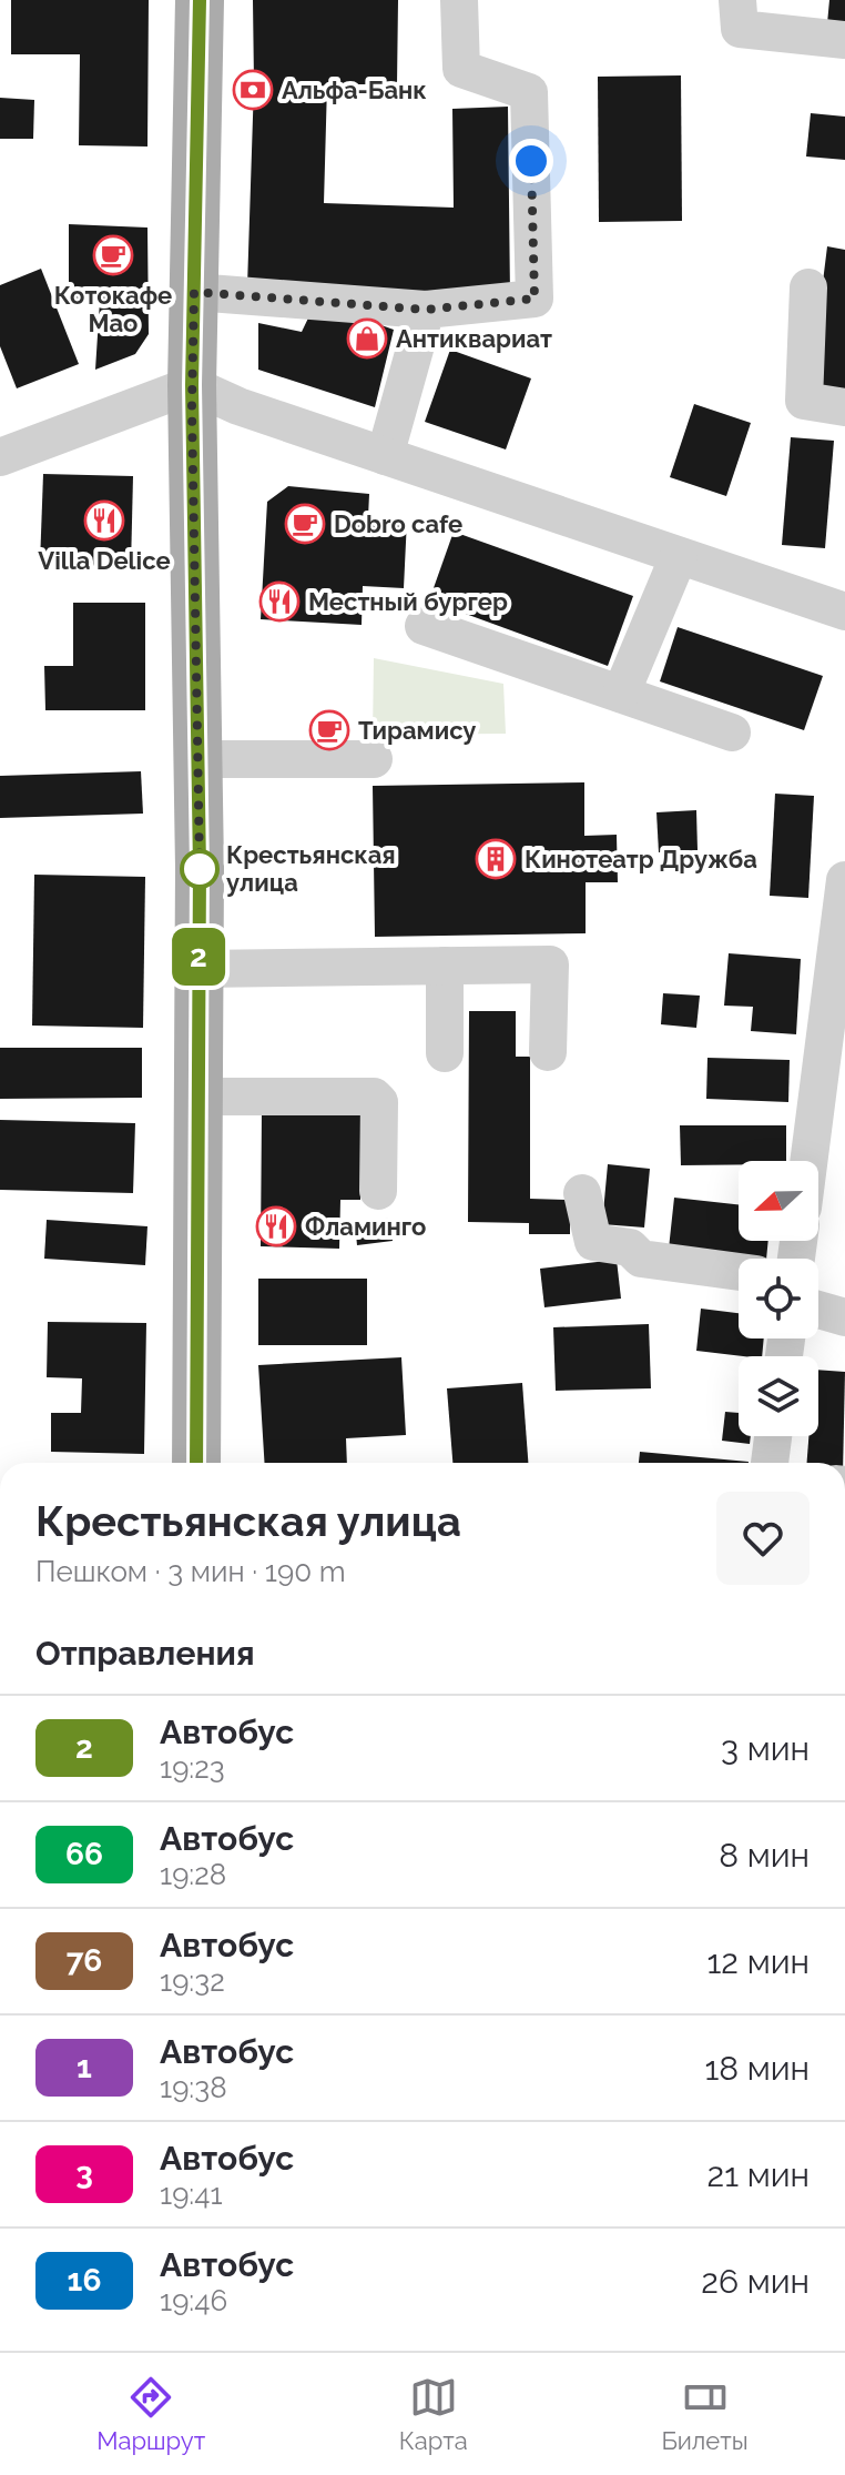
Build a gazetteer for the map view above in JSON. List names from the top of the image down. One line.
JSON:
{"places":{"bank":["Альфа-Банк"],"cafe":["Котокафе Мао","Dobro cafe","Тирамису"],"shop":["Антиквариат"],"restaurant":["Villa Delice","Местный бургер","Фламинго"],"building":["Кинотеатр Дружба"],"other":["Крестьянская улица"]},"lines":["bus line 2"],"north":"left","page":{"on_map":"2","heading":[["Крестьянская улица","Пешком · 3 мин · 190 m"],"Отправления"],"list":[{"mark":"2","name":"Автобус","note":"19:23","value":"3 мин"},{"mark":"66","name":"Автобус","note":"19:28","value":"8 мин"},{"mark":"76","name":"Автобус","note":"19:32","value":"12 мин"},{"mark":"1","name":"Автобус","note":"19:38","value":"18 мин"},{"mark":"3","name":"Автобус","note":"19:41","value":"21 мин"},{"mark":"16","name":"Автобус","note":"19:46","value":"26 мин"}],"tabs":["Маршрут","Карта","Билеты"]}}
